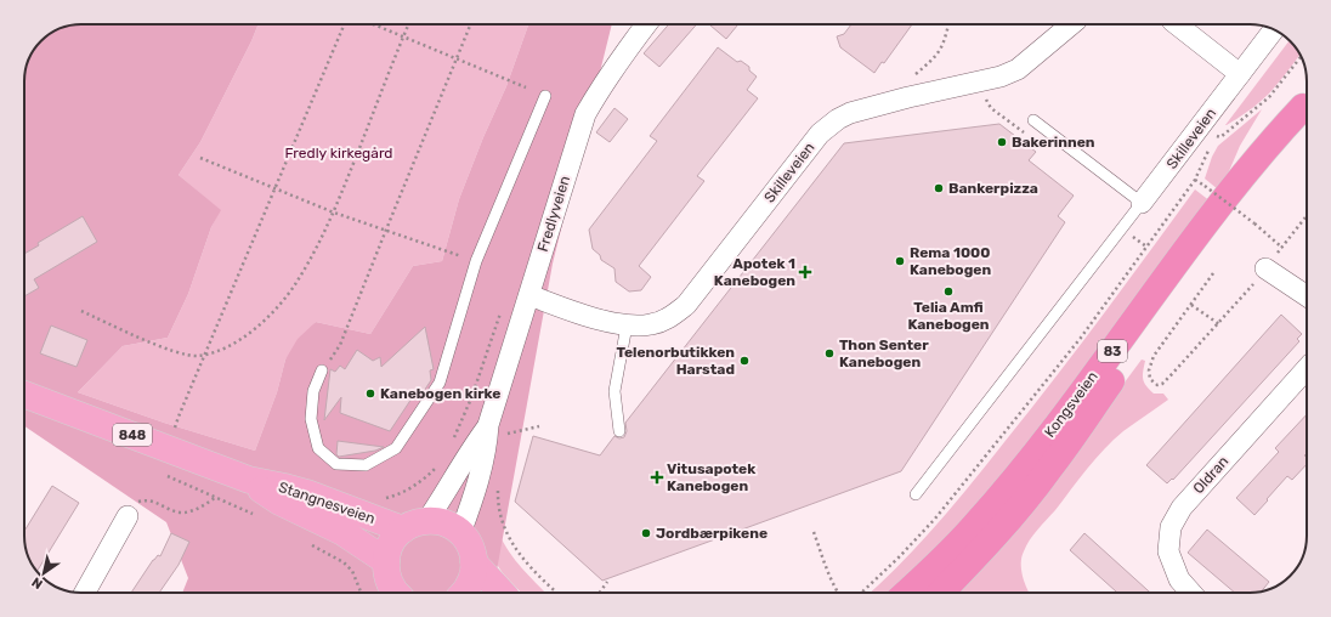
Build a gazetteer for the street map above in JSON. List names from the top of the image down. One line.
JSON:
{"streets":{"highway":["83","Kongsveien"],"main road":["848","Stangnesveien"],"street":["Skilleveien","Fredlyveien","Oldran"]},"crossings":[["Skilleveien","Fredlyveien"]],"parks":["Fredly kirkegård"],"places":{"other":["Bakerinnen","Bankerpizza","Rema 1000 Kanebogen","Telia Amfi Kanebogen","Thon Senter Kanebogen","Telenorbutikken Harstad","Kanebogen kirke","Jordbærpikene"],"health":["Apotek 1 Kanebogen","Vitusapotek Kanebogen"]},"north":"bottom left"}
